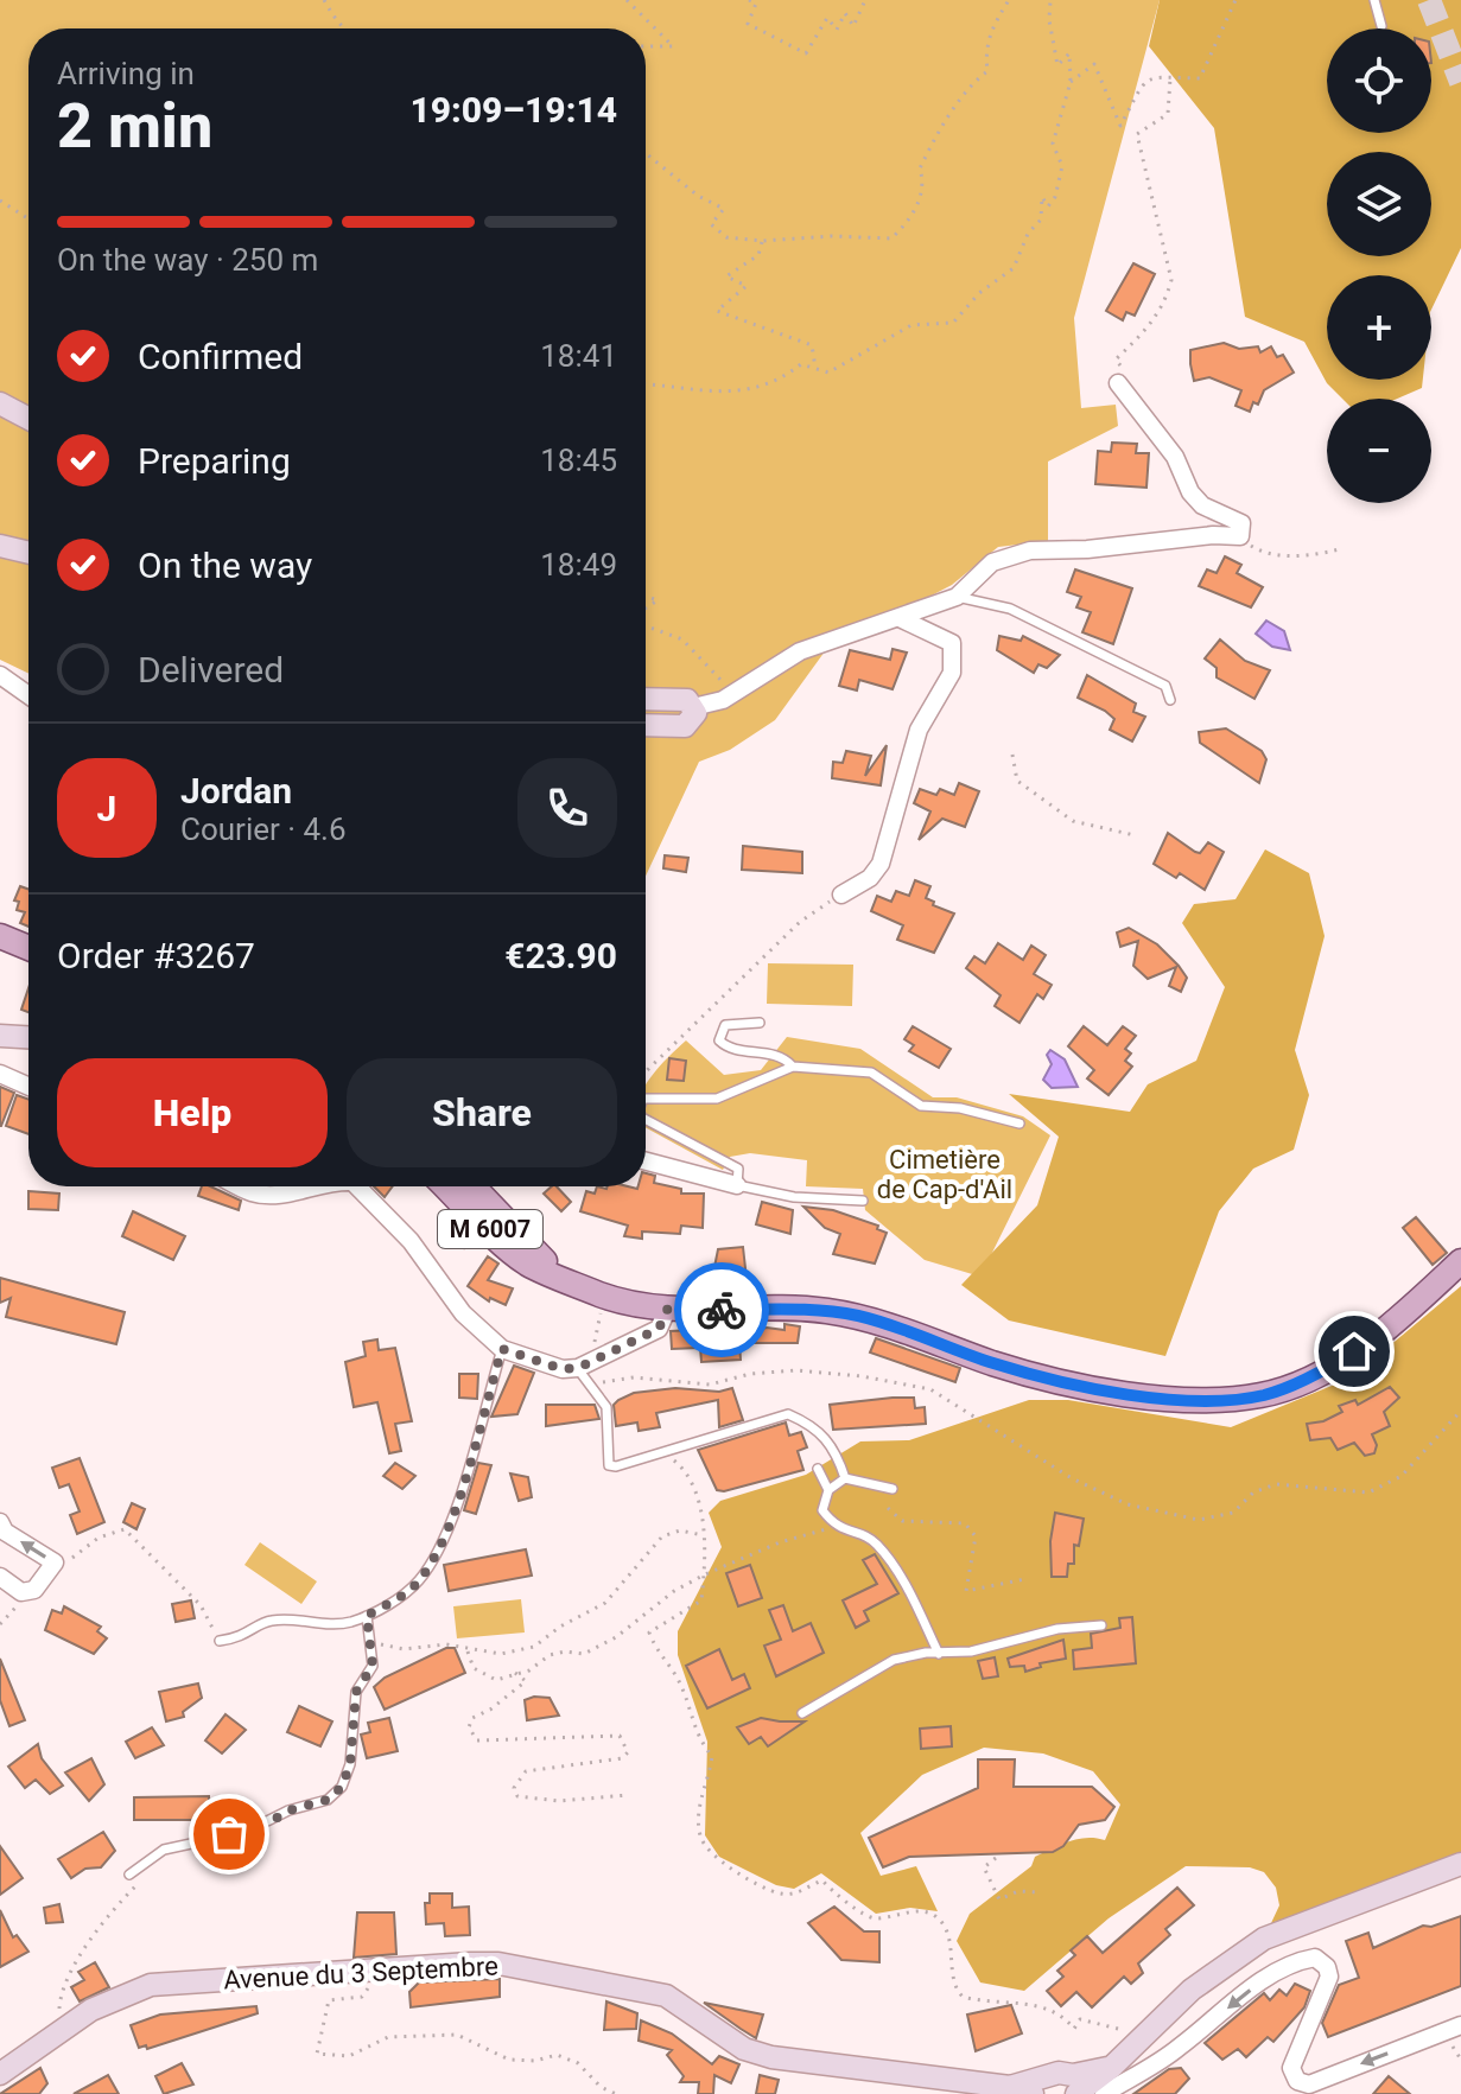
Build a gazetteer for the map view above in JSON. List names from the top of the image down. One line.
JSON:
{"streets":{"main road":["M 6007","Avenue du 3 Septembre"]},"parks":["Cimetière de Cap-d'Ail"],"page":{"map_buttons":["+","−"],"heading":["2 min","Arriving in","19:09–19:14"],"panel":["Jordan","Courier · 4.6","Order #3267","€23.90"],"bar":"On the way · 250 m","list":[["Confirmed","18:41"],["Preparing","18:45"],["On the way","18:49"],"Delivered"],"round":"J","buttons":["Help","Share"]}}
